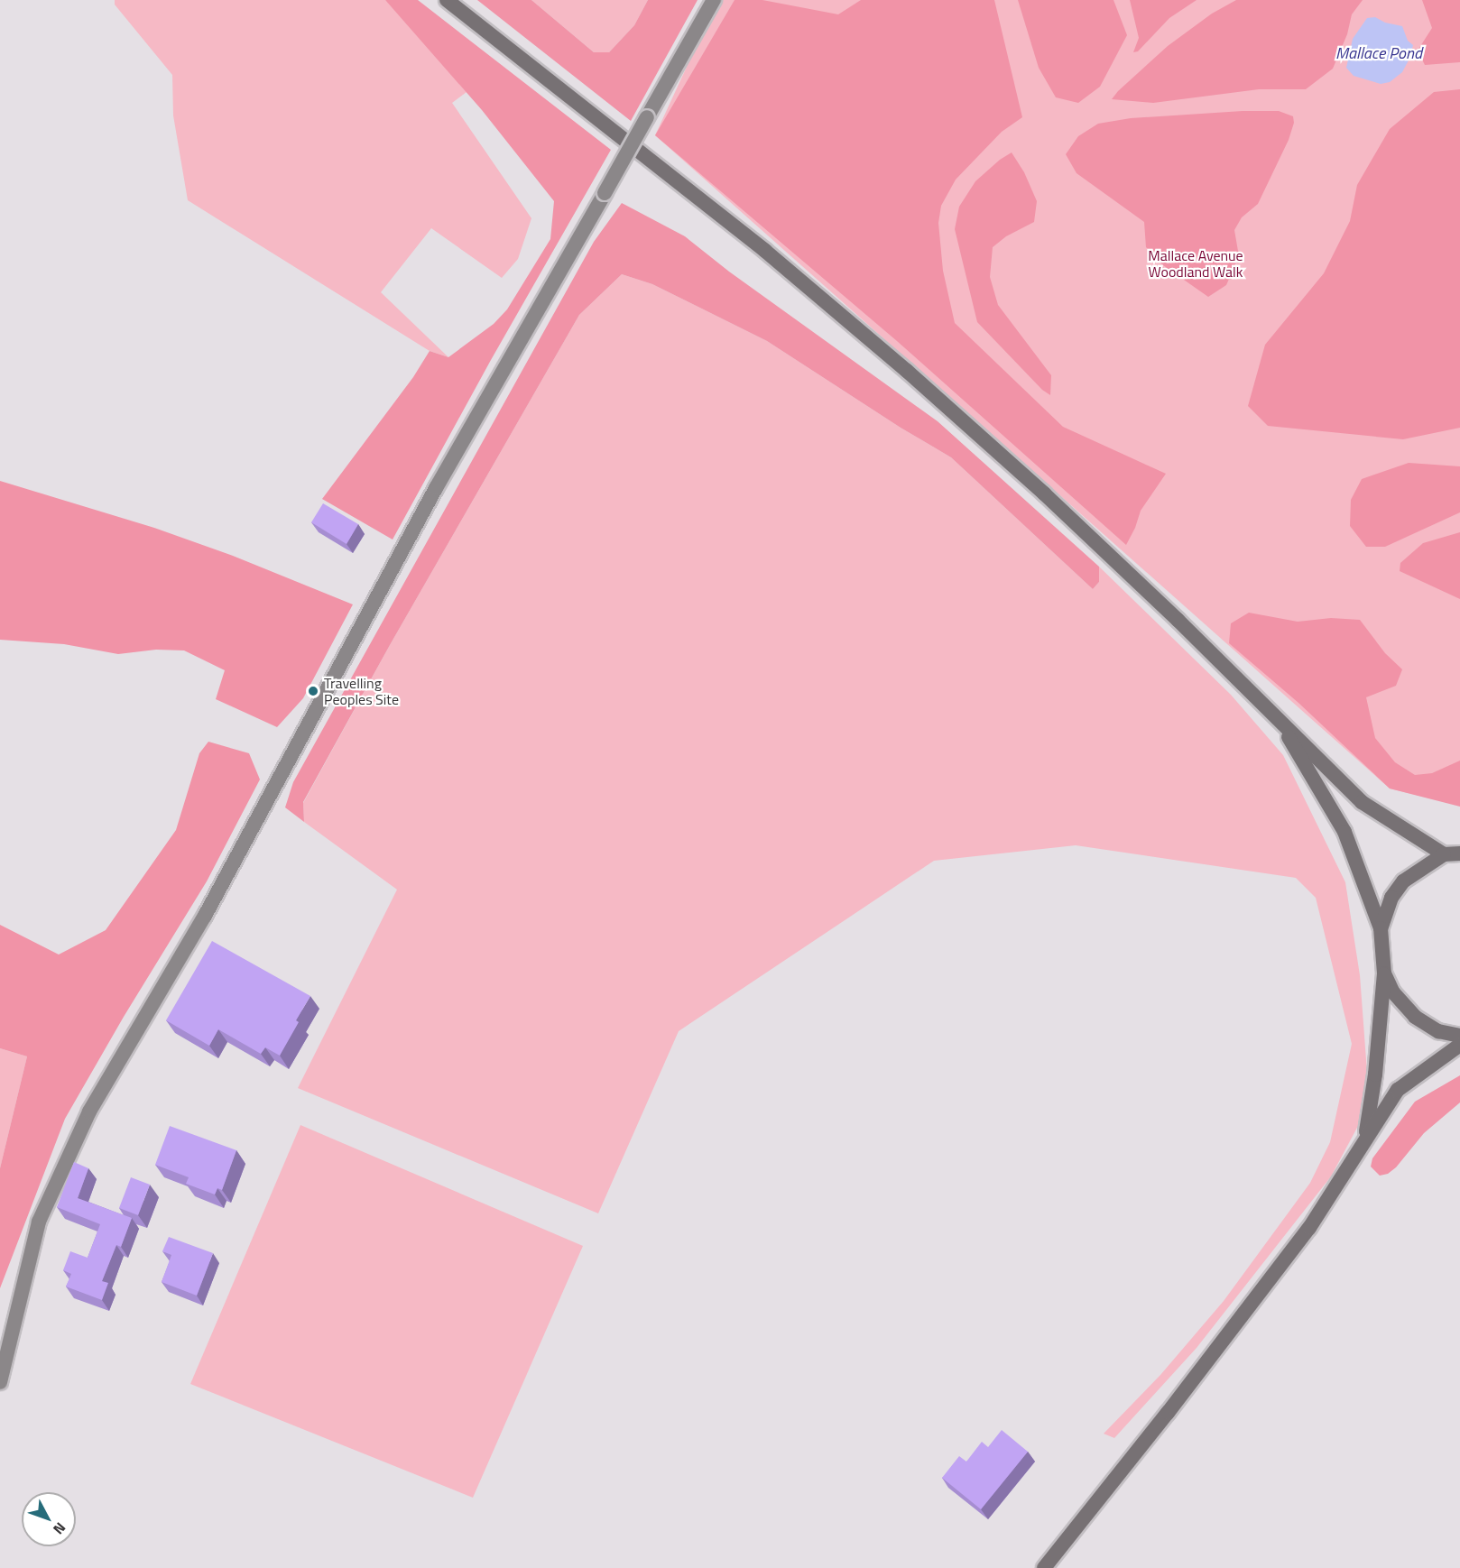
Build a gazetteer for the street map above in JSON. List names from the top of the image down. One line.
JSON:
{"water":["Mallace Pond"],"parks":["Mallace Avenue Woodland Walk"],"places":["Travelling Peoples Site"],"north":"bottom right"}
